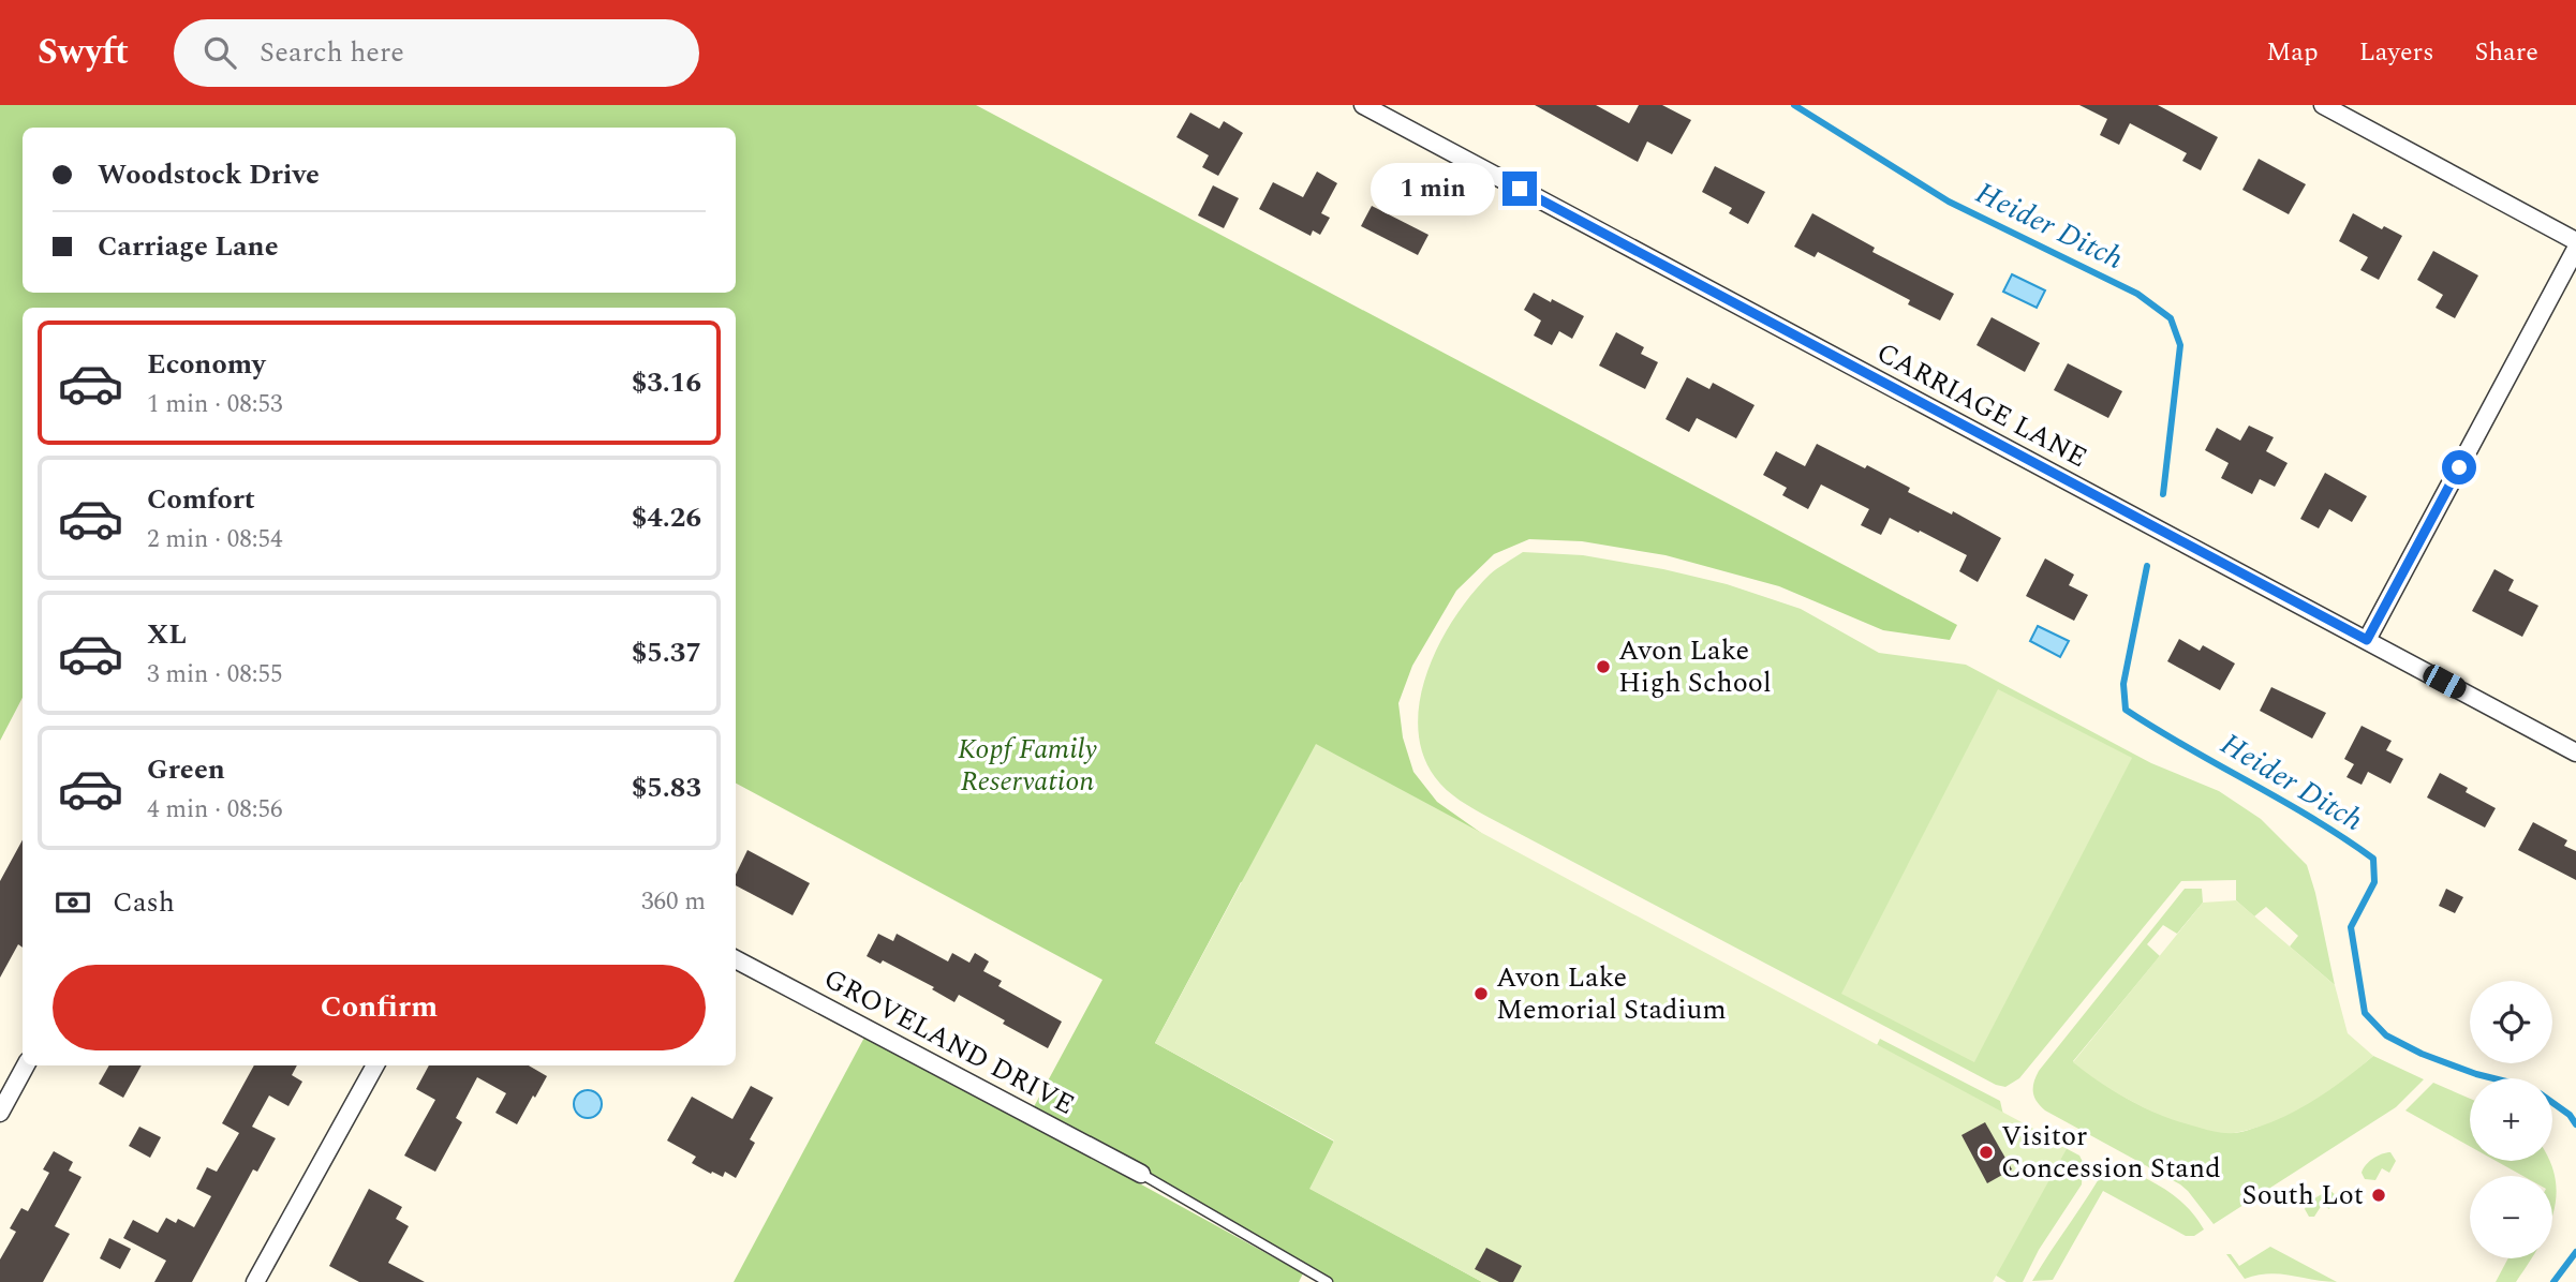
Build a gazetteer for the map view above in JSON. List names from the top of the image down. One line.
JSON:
{"streets":{"street":["CARRIAGE LANE","GROVELAND DRIVE"]},"water":["Heider Ditch"],"parks":["Kopf Family Reservation"],"places":["Avon Lake High School","Avon Lake Memorial Stadium","Visitor Concession Stand","South Lot"],"page":{"header":"Swyft","search":"Search here","nav":["Map","Layers","Share"],"banner":["Woodstock Drive","Carriage Lane"],"bubble":"1 min","list":[{"name":"Economy","note":"1 min · 08:53","value":"$3.16"},{"name":"Comfort","note":"2 min · 08:54","value":"$4.26"},{"name":"XL","note":"3 min · 08:55","value":"$5.37"},{"name":"Green","note":"4 min · 08:56","value":"$5.83"}],"pay":["Cash","360 m"],"buttons":"Confirm","map_buttons":["+","−"]}}
